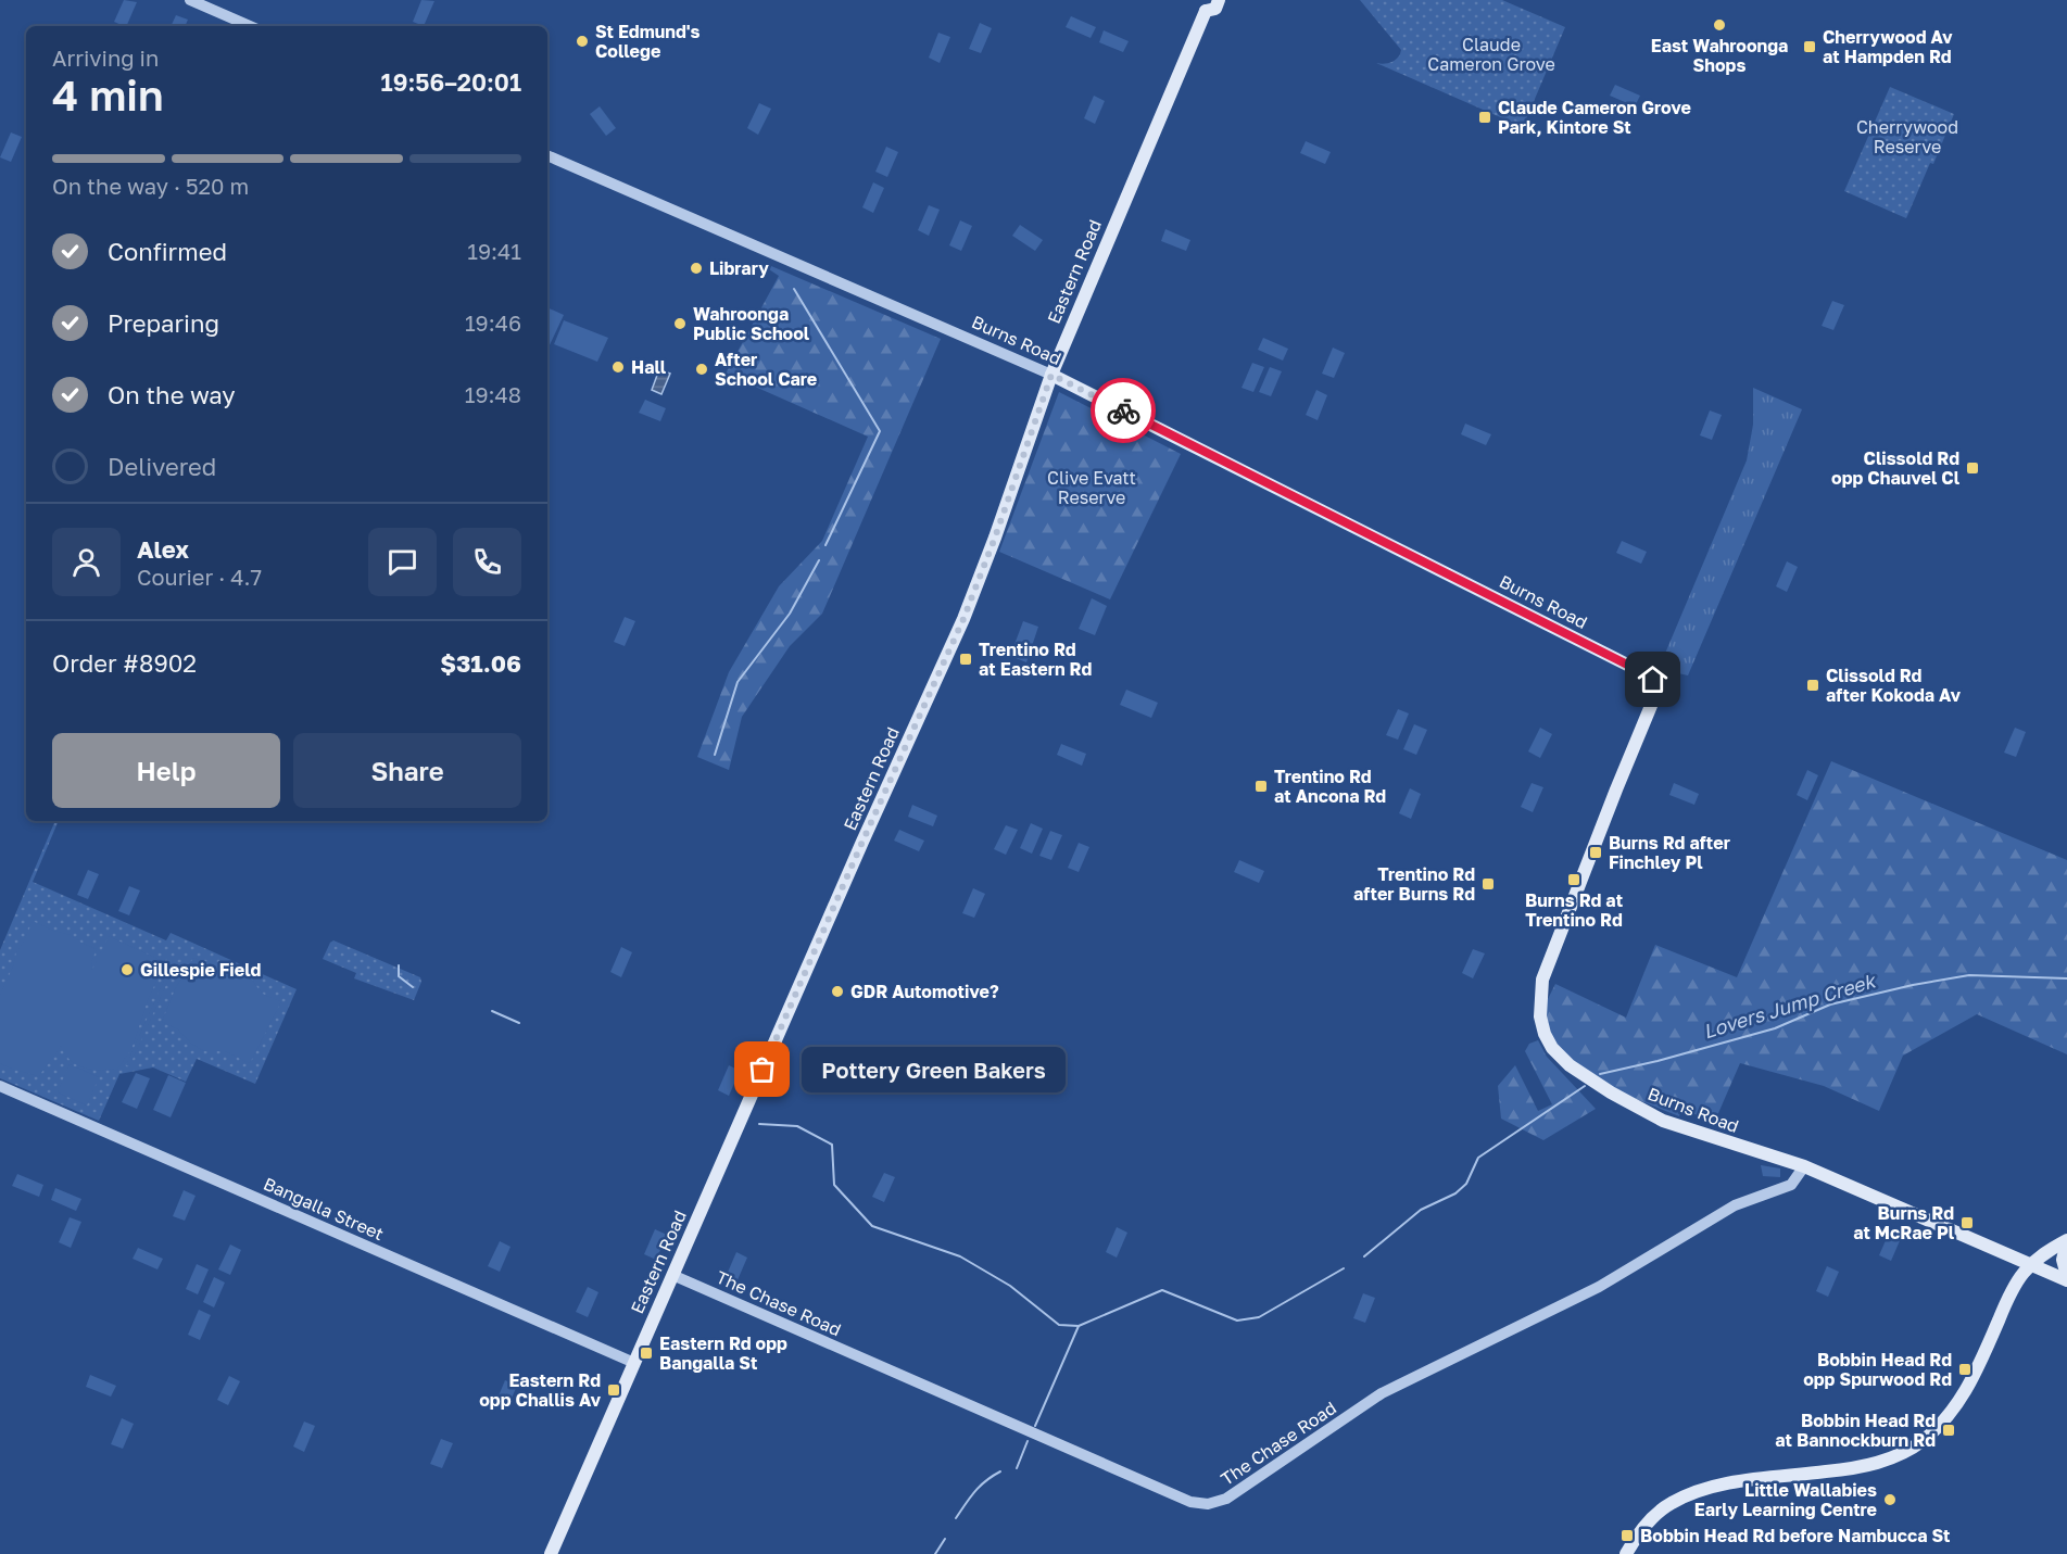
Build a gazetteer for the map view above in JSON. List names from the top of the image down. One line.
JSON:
{"streets":{"main road":["Eastern Road","Burns Road"],"street":["Bangalla Street","The Chase Road"]},"crossings":[["Eastern Road","Burns Road"],["Eastern Road","Bangalla Street"],["Eastern Road","The Chase Road"],["Burns Road","The Chase Road"]],"water":["Lovers Jump Creek"],"parks":["Claude Cameron Grove","Cherrywood Reserve","Clive Evatt Reserve"],"places":{"other":["East Wahroonga Shops","St Edmund's College","Library","Wahroonga Public School","Hall","After School Care","Gillespie Field","GDR Automotive?","Pottery Green Bakers","Little Wallabies Early Learning Centre"],"transit":["Cherrywood Av at Hampden Rd","Claude Cameron Grove Park, Kintore St","Clissold Rd opp Chauvel Cl","Trentino Rd at Eastern Rd","Clissold Rd after Kokoda Av","Trentino Rd at Ancona Rd","Burns Rd after Finchley Pl","Burns Rd at Trentino Rd","Trentino Rd after Burns Rd","Burns Rd at McRae Pl","Eastern Rd opp Bangalla St","Bobbin Head Rd opp Spurwood Rd","Eastern Rd opp Challis Av","Bobbin Head Rd at Bannockburn Rd","Bobbin Head Rd before Nambucca St"]},"page":{"heading":["4 min","Arriving in","19:56–20:01"],"panel":["Alex","Courier · 4.7","Order #8902","$31.06"],"bar":"On the way · 520 m","list":[["Confirmed","19:41"],["Preparing","19:46"],["On the way","19:48"],"Delivered"],"buttons":["Help","Share"],"bubble":"Pottery Green Bakers"}}
